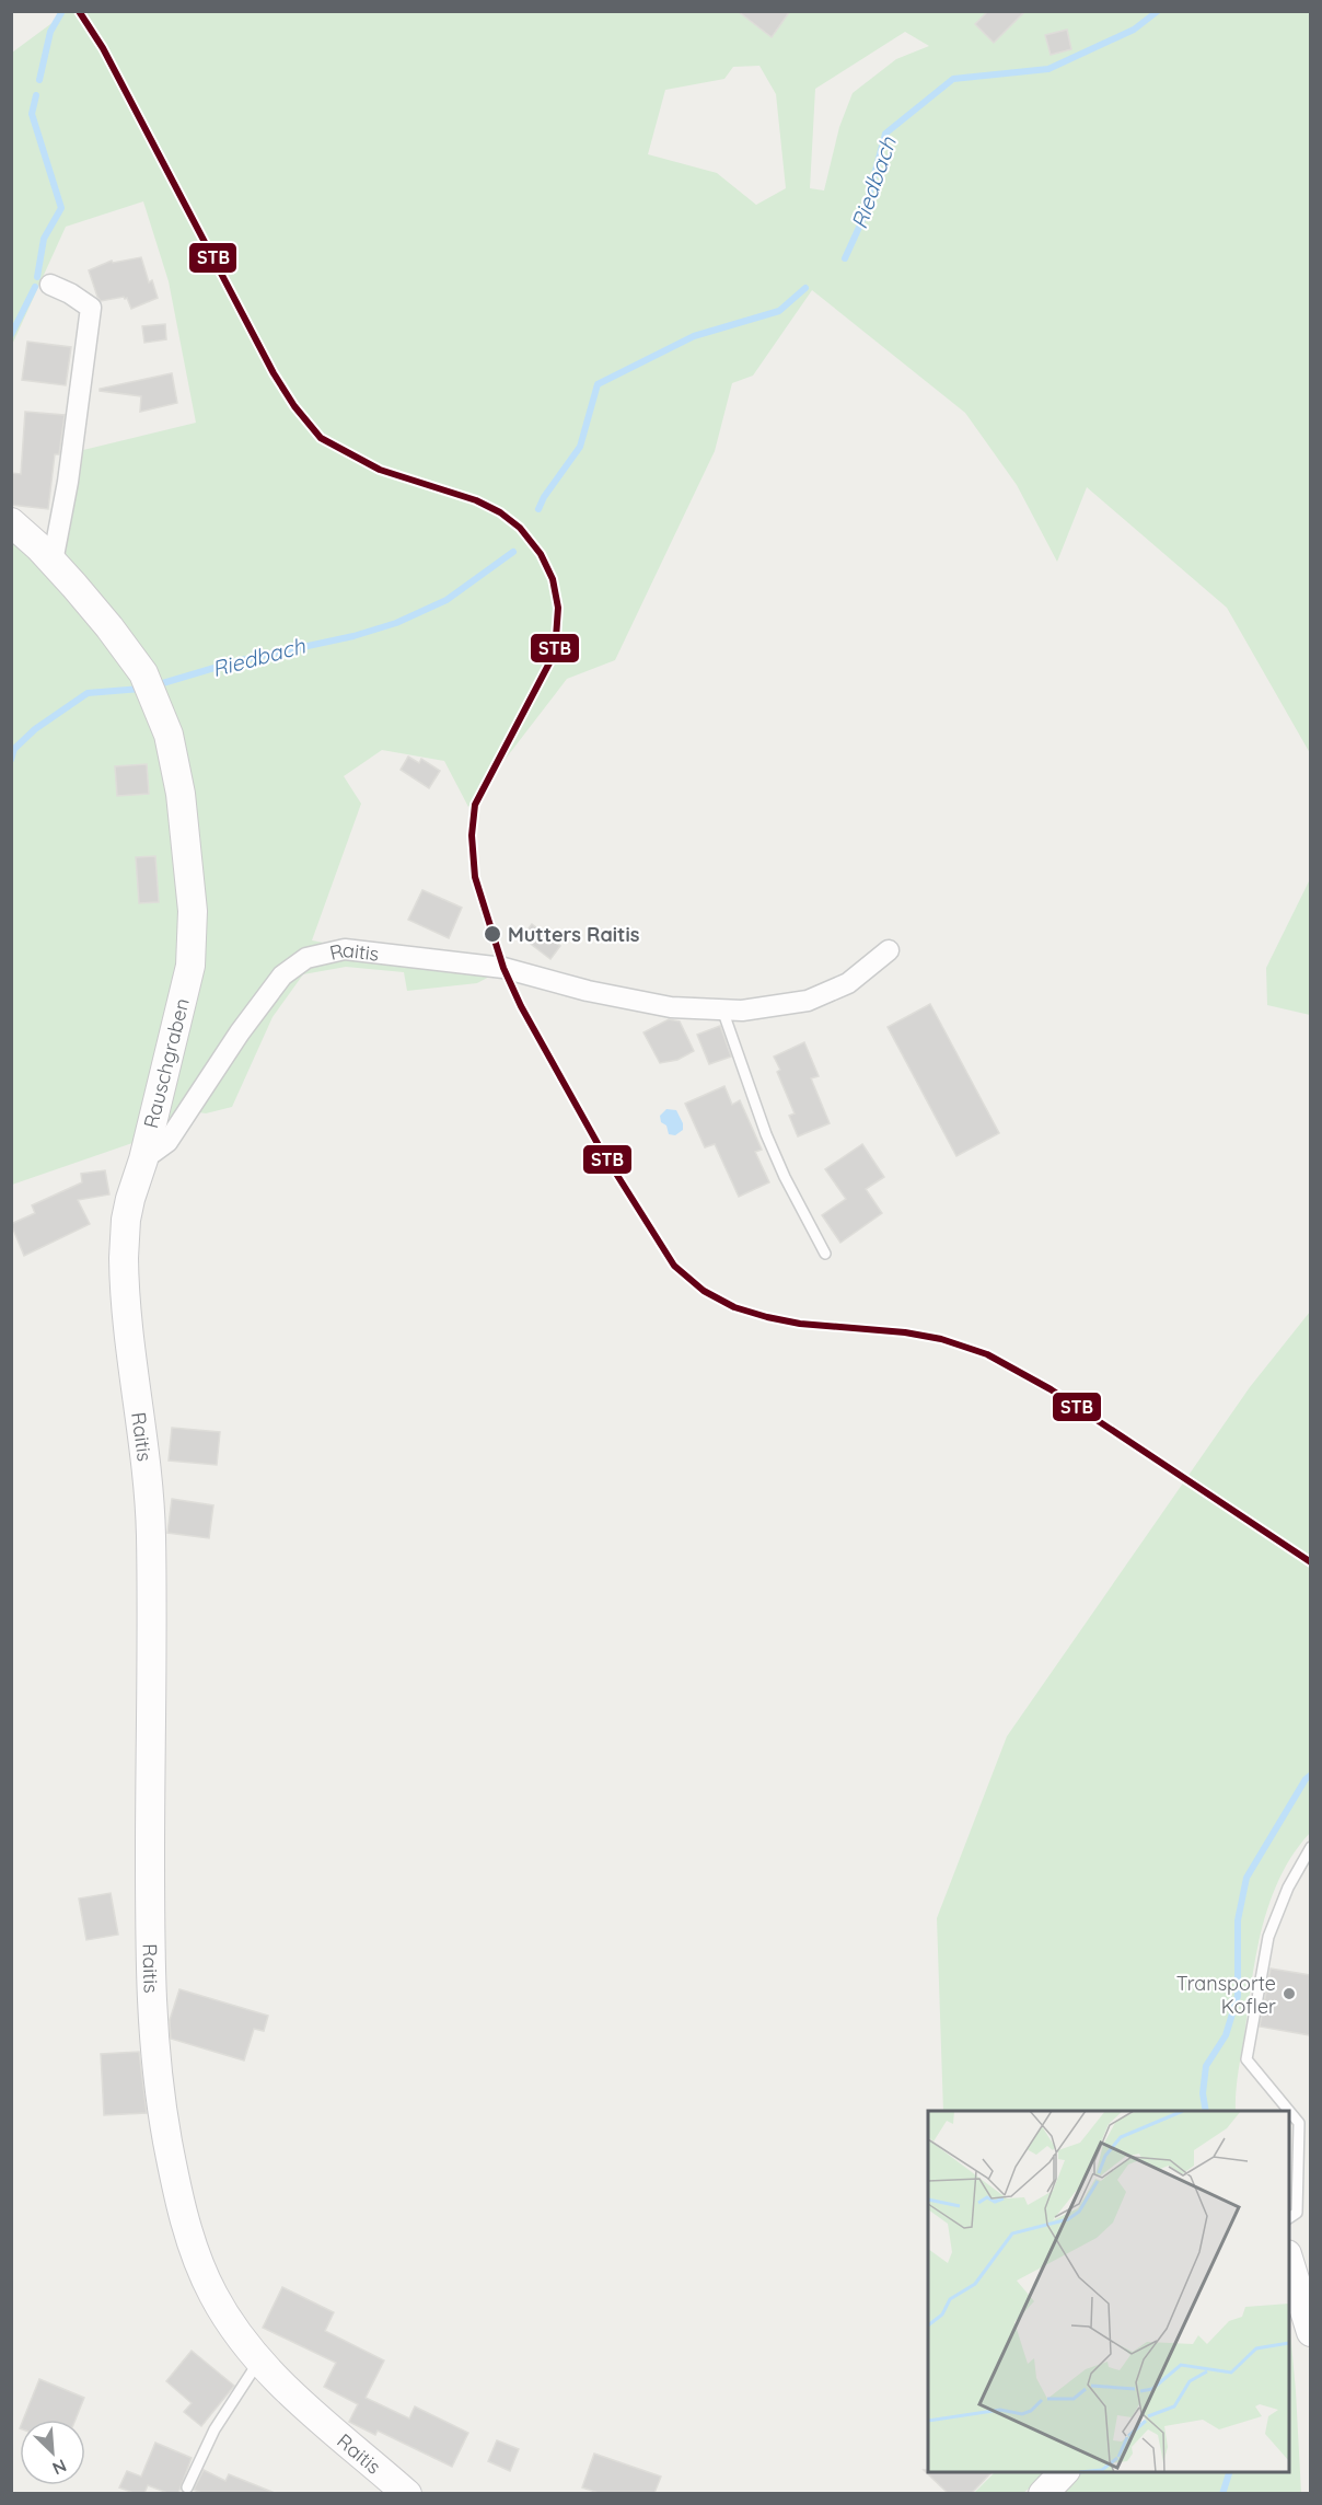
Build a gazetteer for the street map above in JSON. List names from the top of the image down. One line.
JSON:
{"streets":{"street":["Raitis","Rauschgraben"]},"crossings":[["Raitis","Rauschgraben"]],"water":["Riedbach"],"places":["Mutters Raitis","Transporte Kofler"],"lines":["transit line STB"],"north":"bottom right"}
